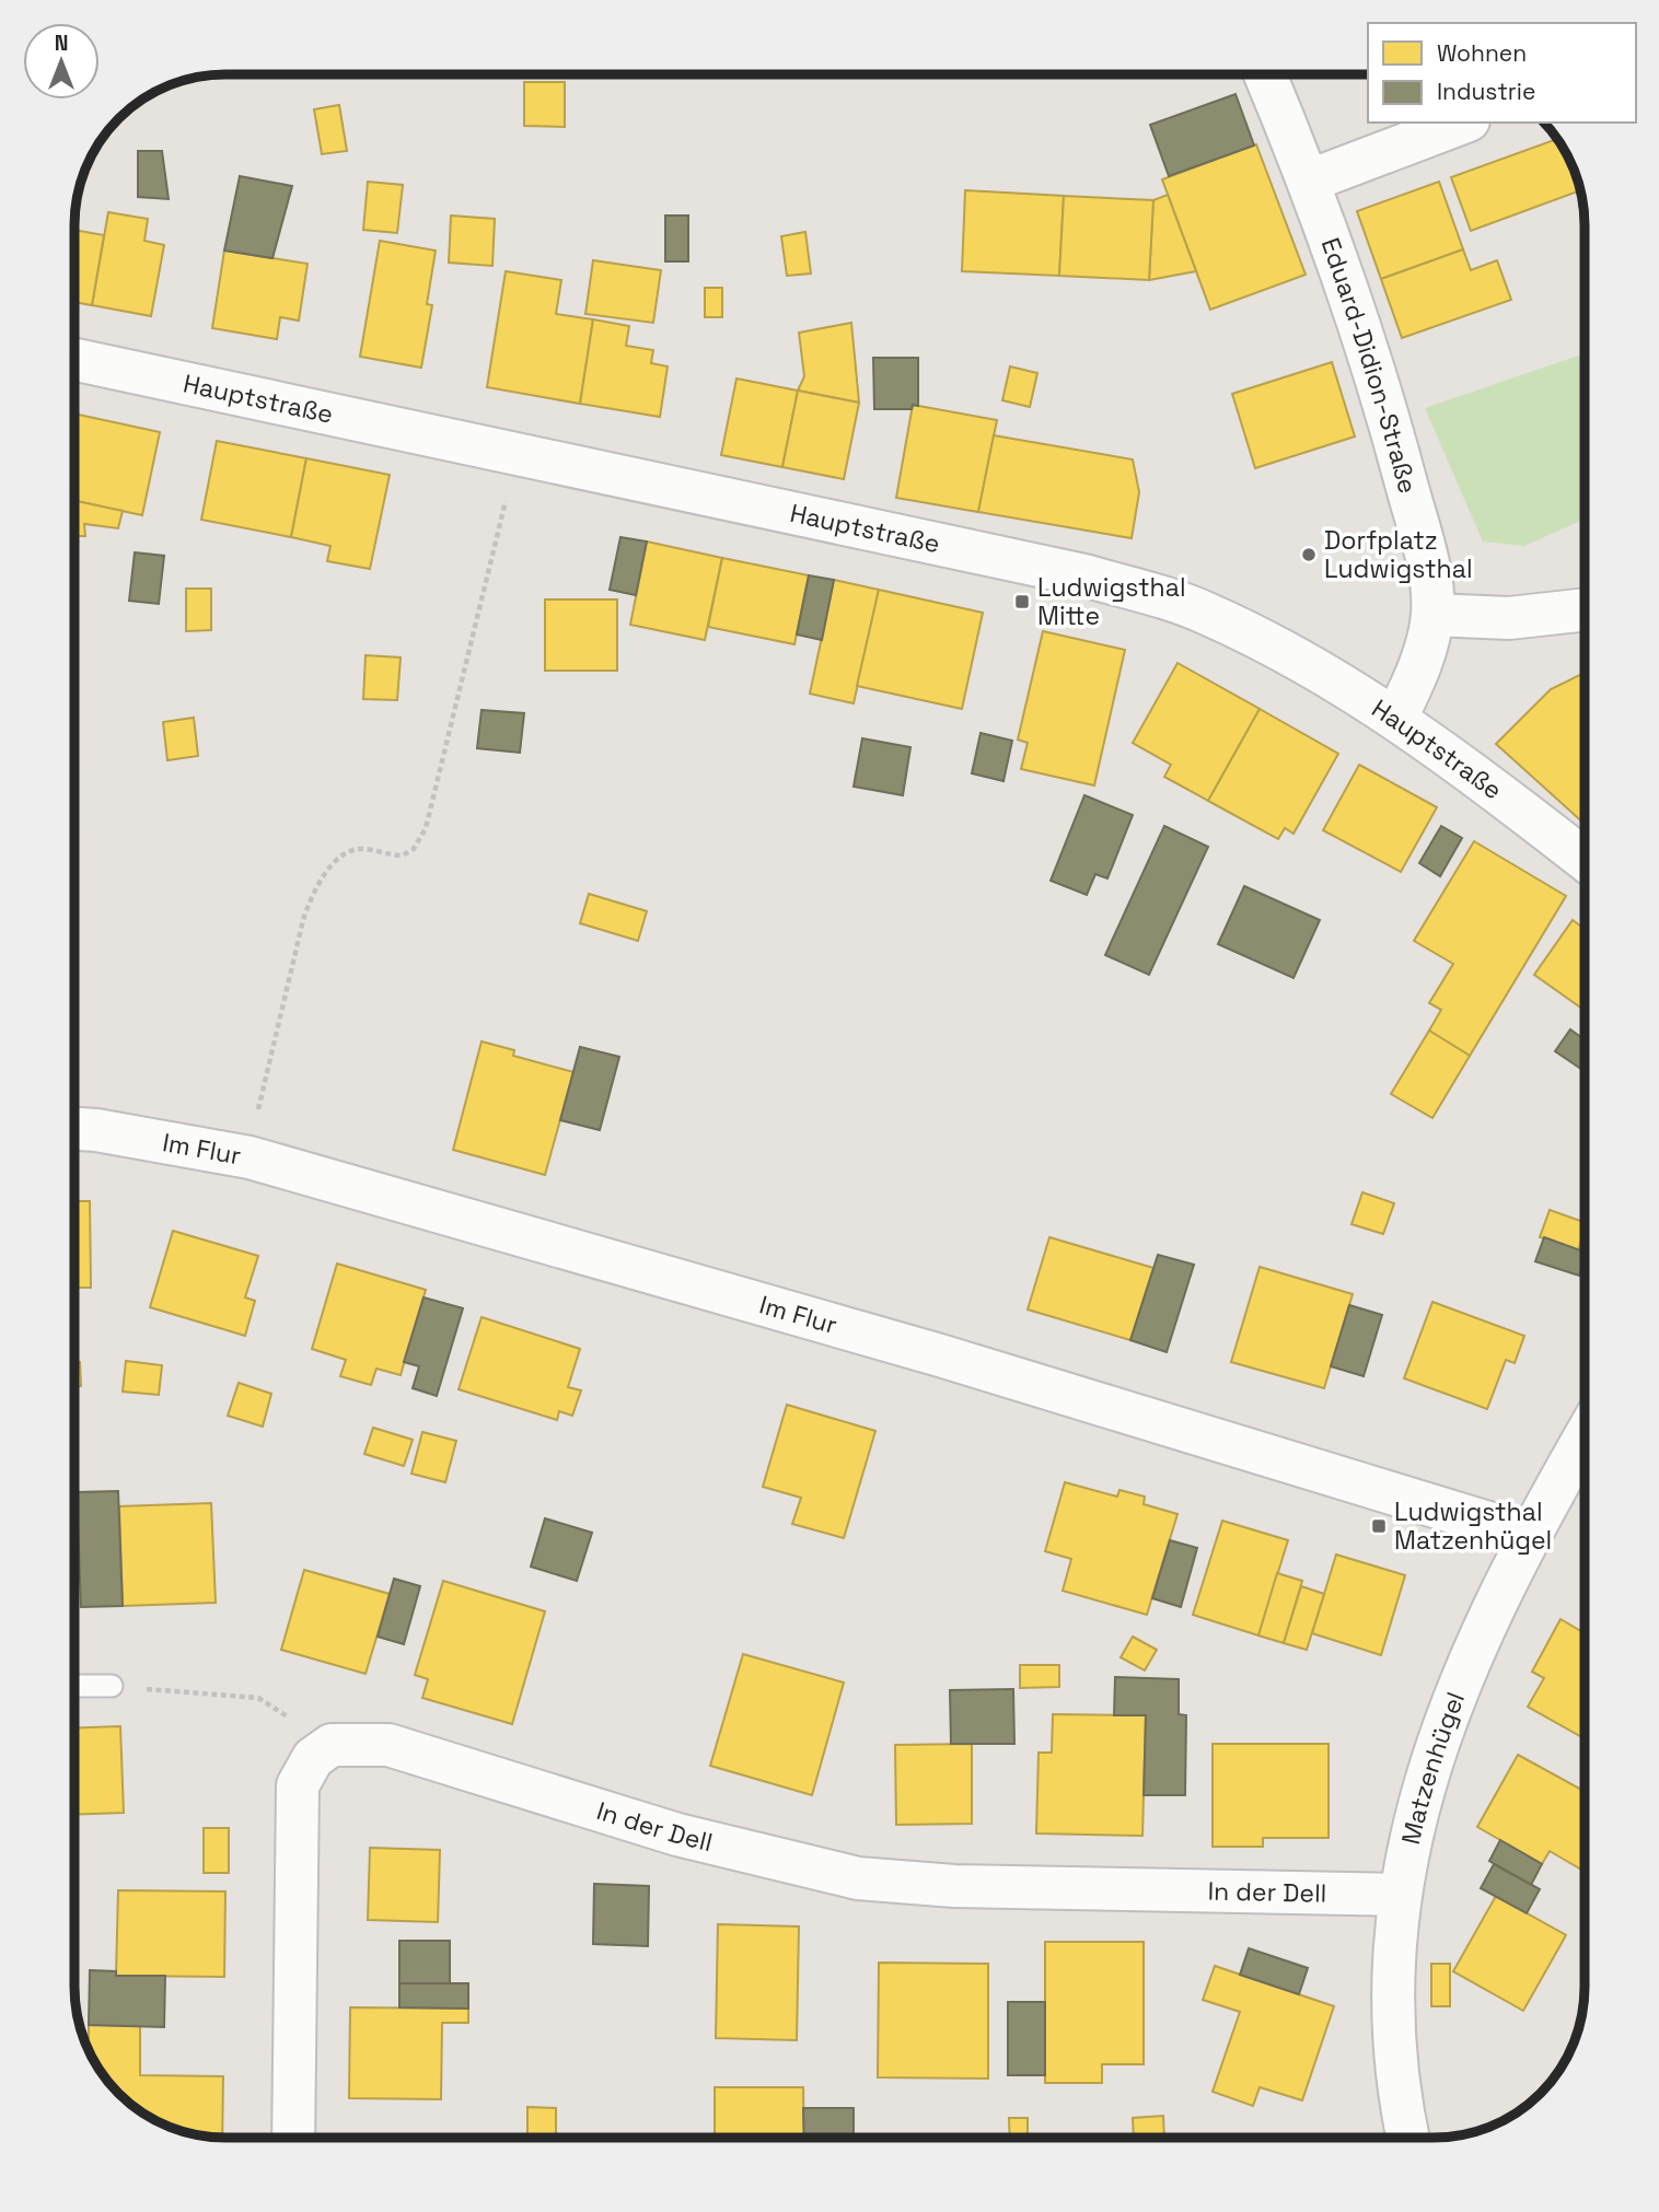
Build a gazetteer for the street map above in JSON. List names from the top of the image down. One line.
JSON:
{"streets":{"street":["Eduard-Didion-Straße","Hauptstraße","Im Flur","Matzenhügel","In der Dell"]},"crossings":[["Eduard-Didion-Straße","Hauptstraße"],["Im Flur","Matzenhügel"],["Matzenhügel","In der Dell"]],"places":{"other":["Dorfplatz Ludwigsthal"],"transit":["Ludwigsthal Mitte","Ludwigsthal Matzenhügel"]},"legend":["Wohnen","Industrie"],"north":"top"}
